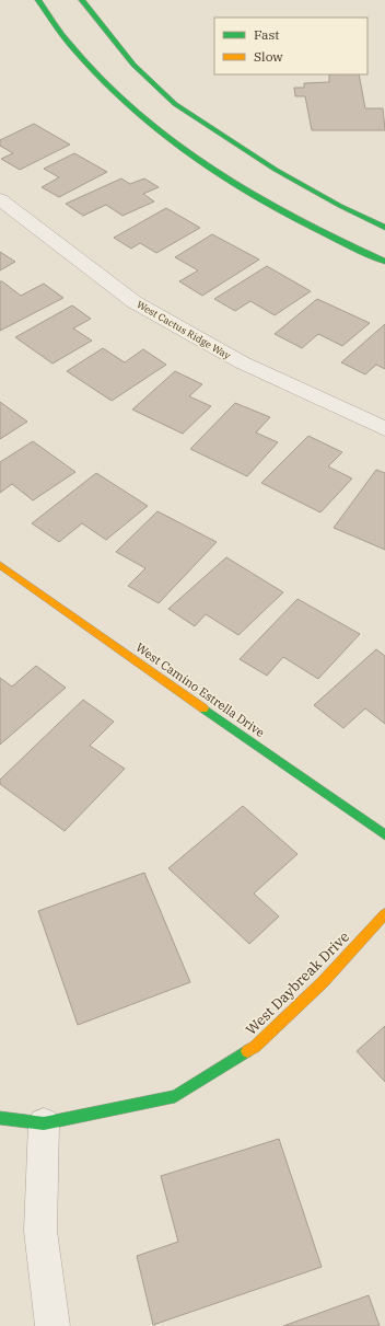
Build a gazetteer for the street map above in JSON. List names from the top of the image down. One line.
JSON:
{"streets":{"street":["West Cactus Ridge Way","West Camino Estrella Drive","West Daybreak Drive"]},"legend":["Fast","Slow"]}
